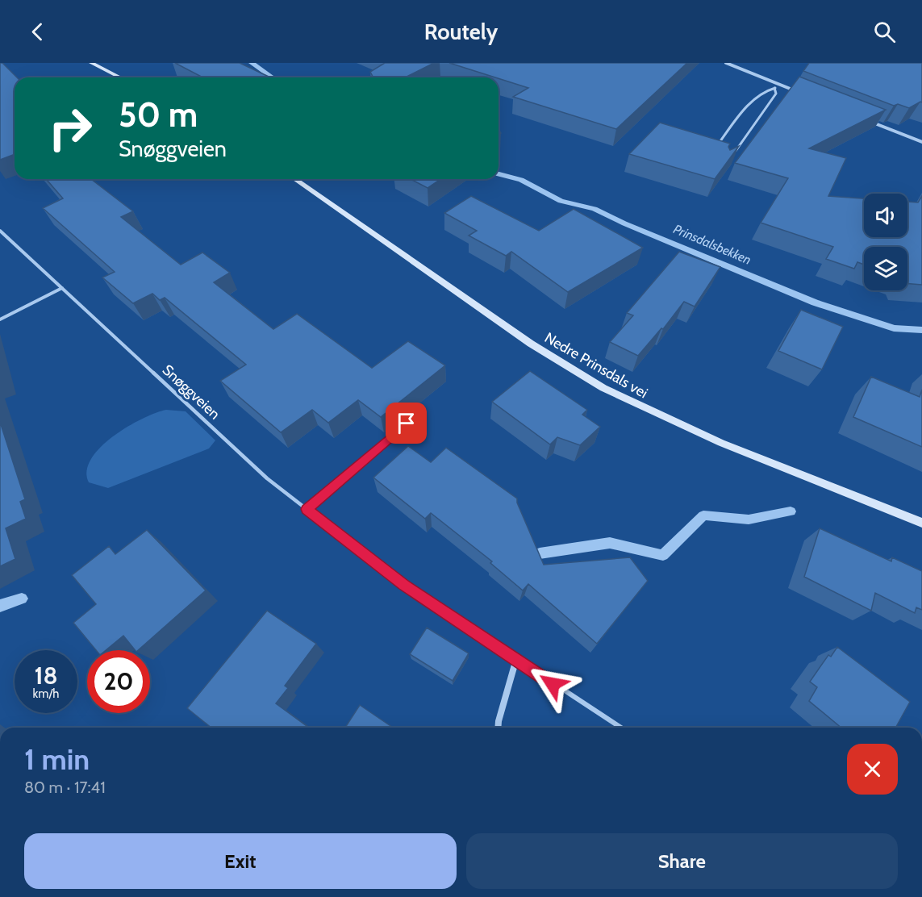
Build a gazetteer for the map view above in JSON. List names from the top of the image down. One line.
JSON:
{"streets":{"main road":["Nedre Prinsdals vei"],"lane":["Snøggveien"]},"water":["Prinsdalsbekken"],"page":{"header":"Routely","turn":["50 m","Snøggveien"],"speed":"18 km/h","limit":"20","heading":["1 min","80 m · 17:41"],"buttons":["Exit","Share"]}}
